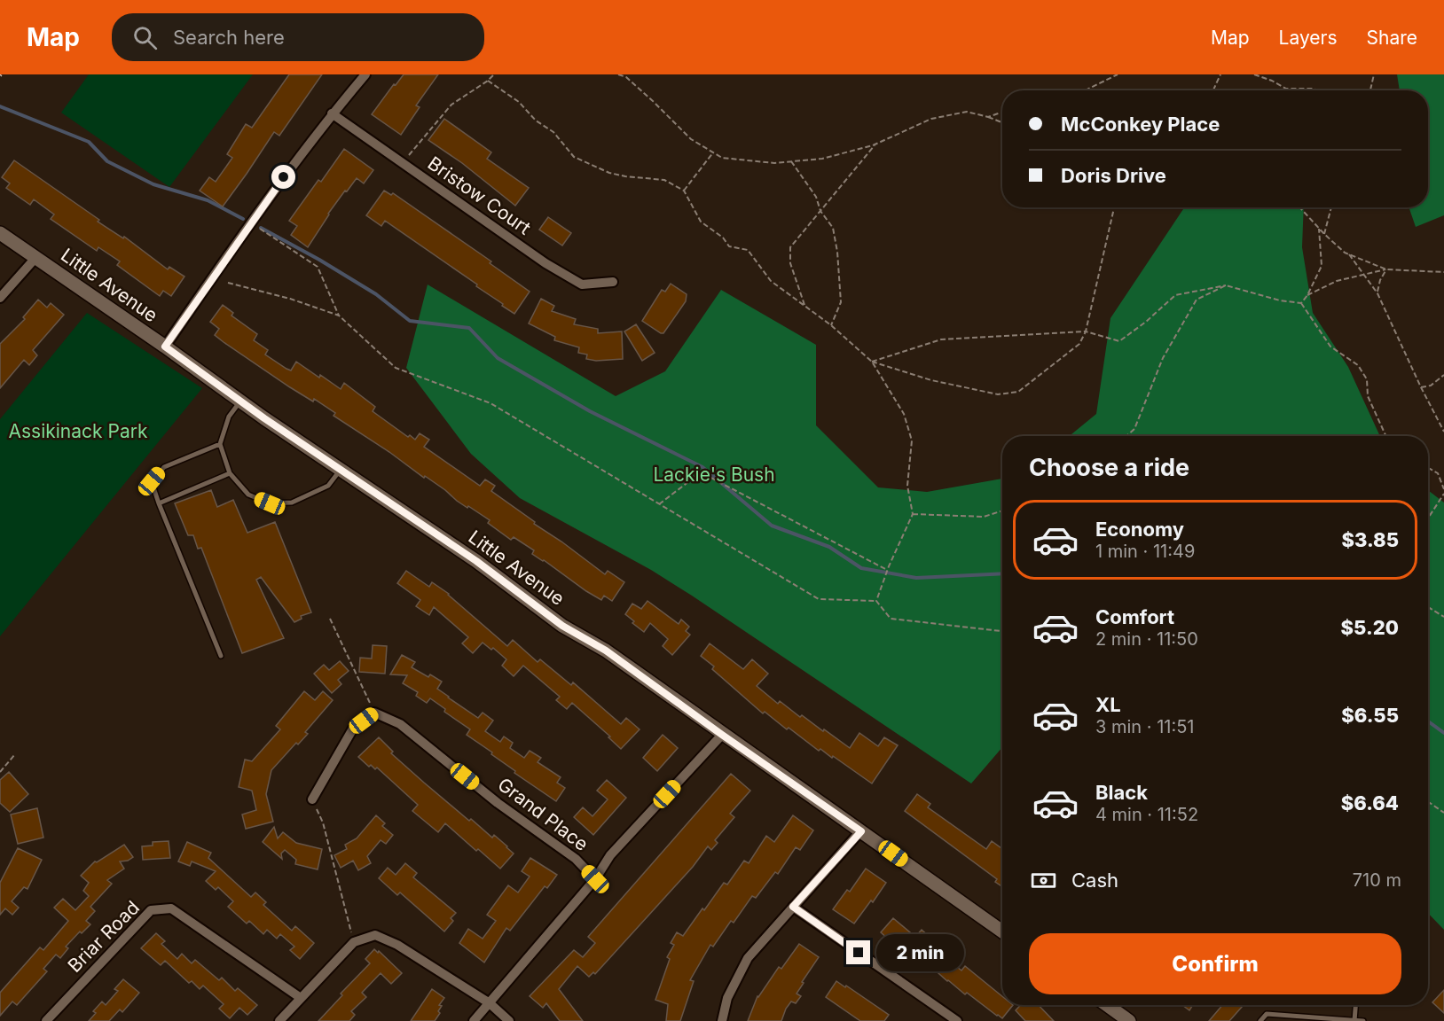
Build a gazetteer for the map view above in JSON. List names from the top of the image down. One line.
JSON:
{"streets":{"street":["Bristow Court","Little Avenue","Grand Place","Briar Road"]},"parks":["Assikinack Park","Lackie's Bush"],"page":{"header":"Map","search":"Search here","nav":["Map","Layers","Share"],"banner":["McConkey Place","Doris Drive"],"heading":"Choose a ride","list":[{"name":"Economy","note":"1 min · 11:49","value":"$3.85"},{"name":"Comfort","note":"2 min · 11:50","value":"$5.20"},{"name":"XL","note":"3 min · 11:51","value":"$6.55"},{"name":"Black","note":"4 min · 11:52","value":"$6.64"}],"pay":["Cash","710 m"],"buttons":"Confirm","bubble":"2 min"}}
